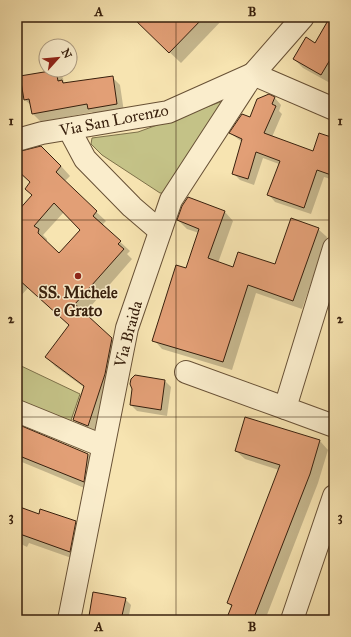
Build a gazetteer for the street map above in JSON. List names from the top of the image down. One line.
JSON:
{"streets":{"street":["Via San Lorenzo","Via Braida"]},"crossings":[["Via San Lorenzo","Via Braida"]],"places":["SS. Michele e Grato"],"north":"top right","grid":{"columns":["A","B"],"rows":["1","2","3"]}}
